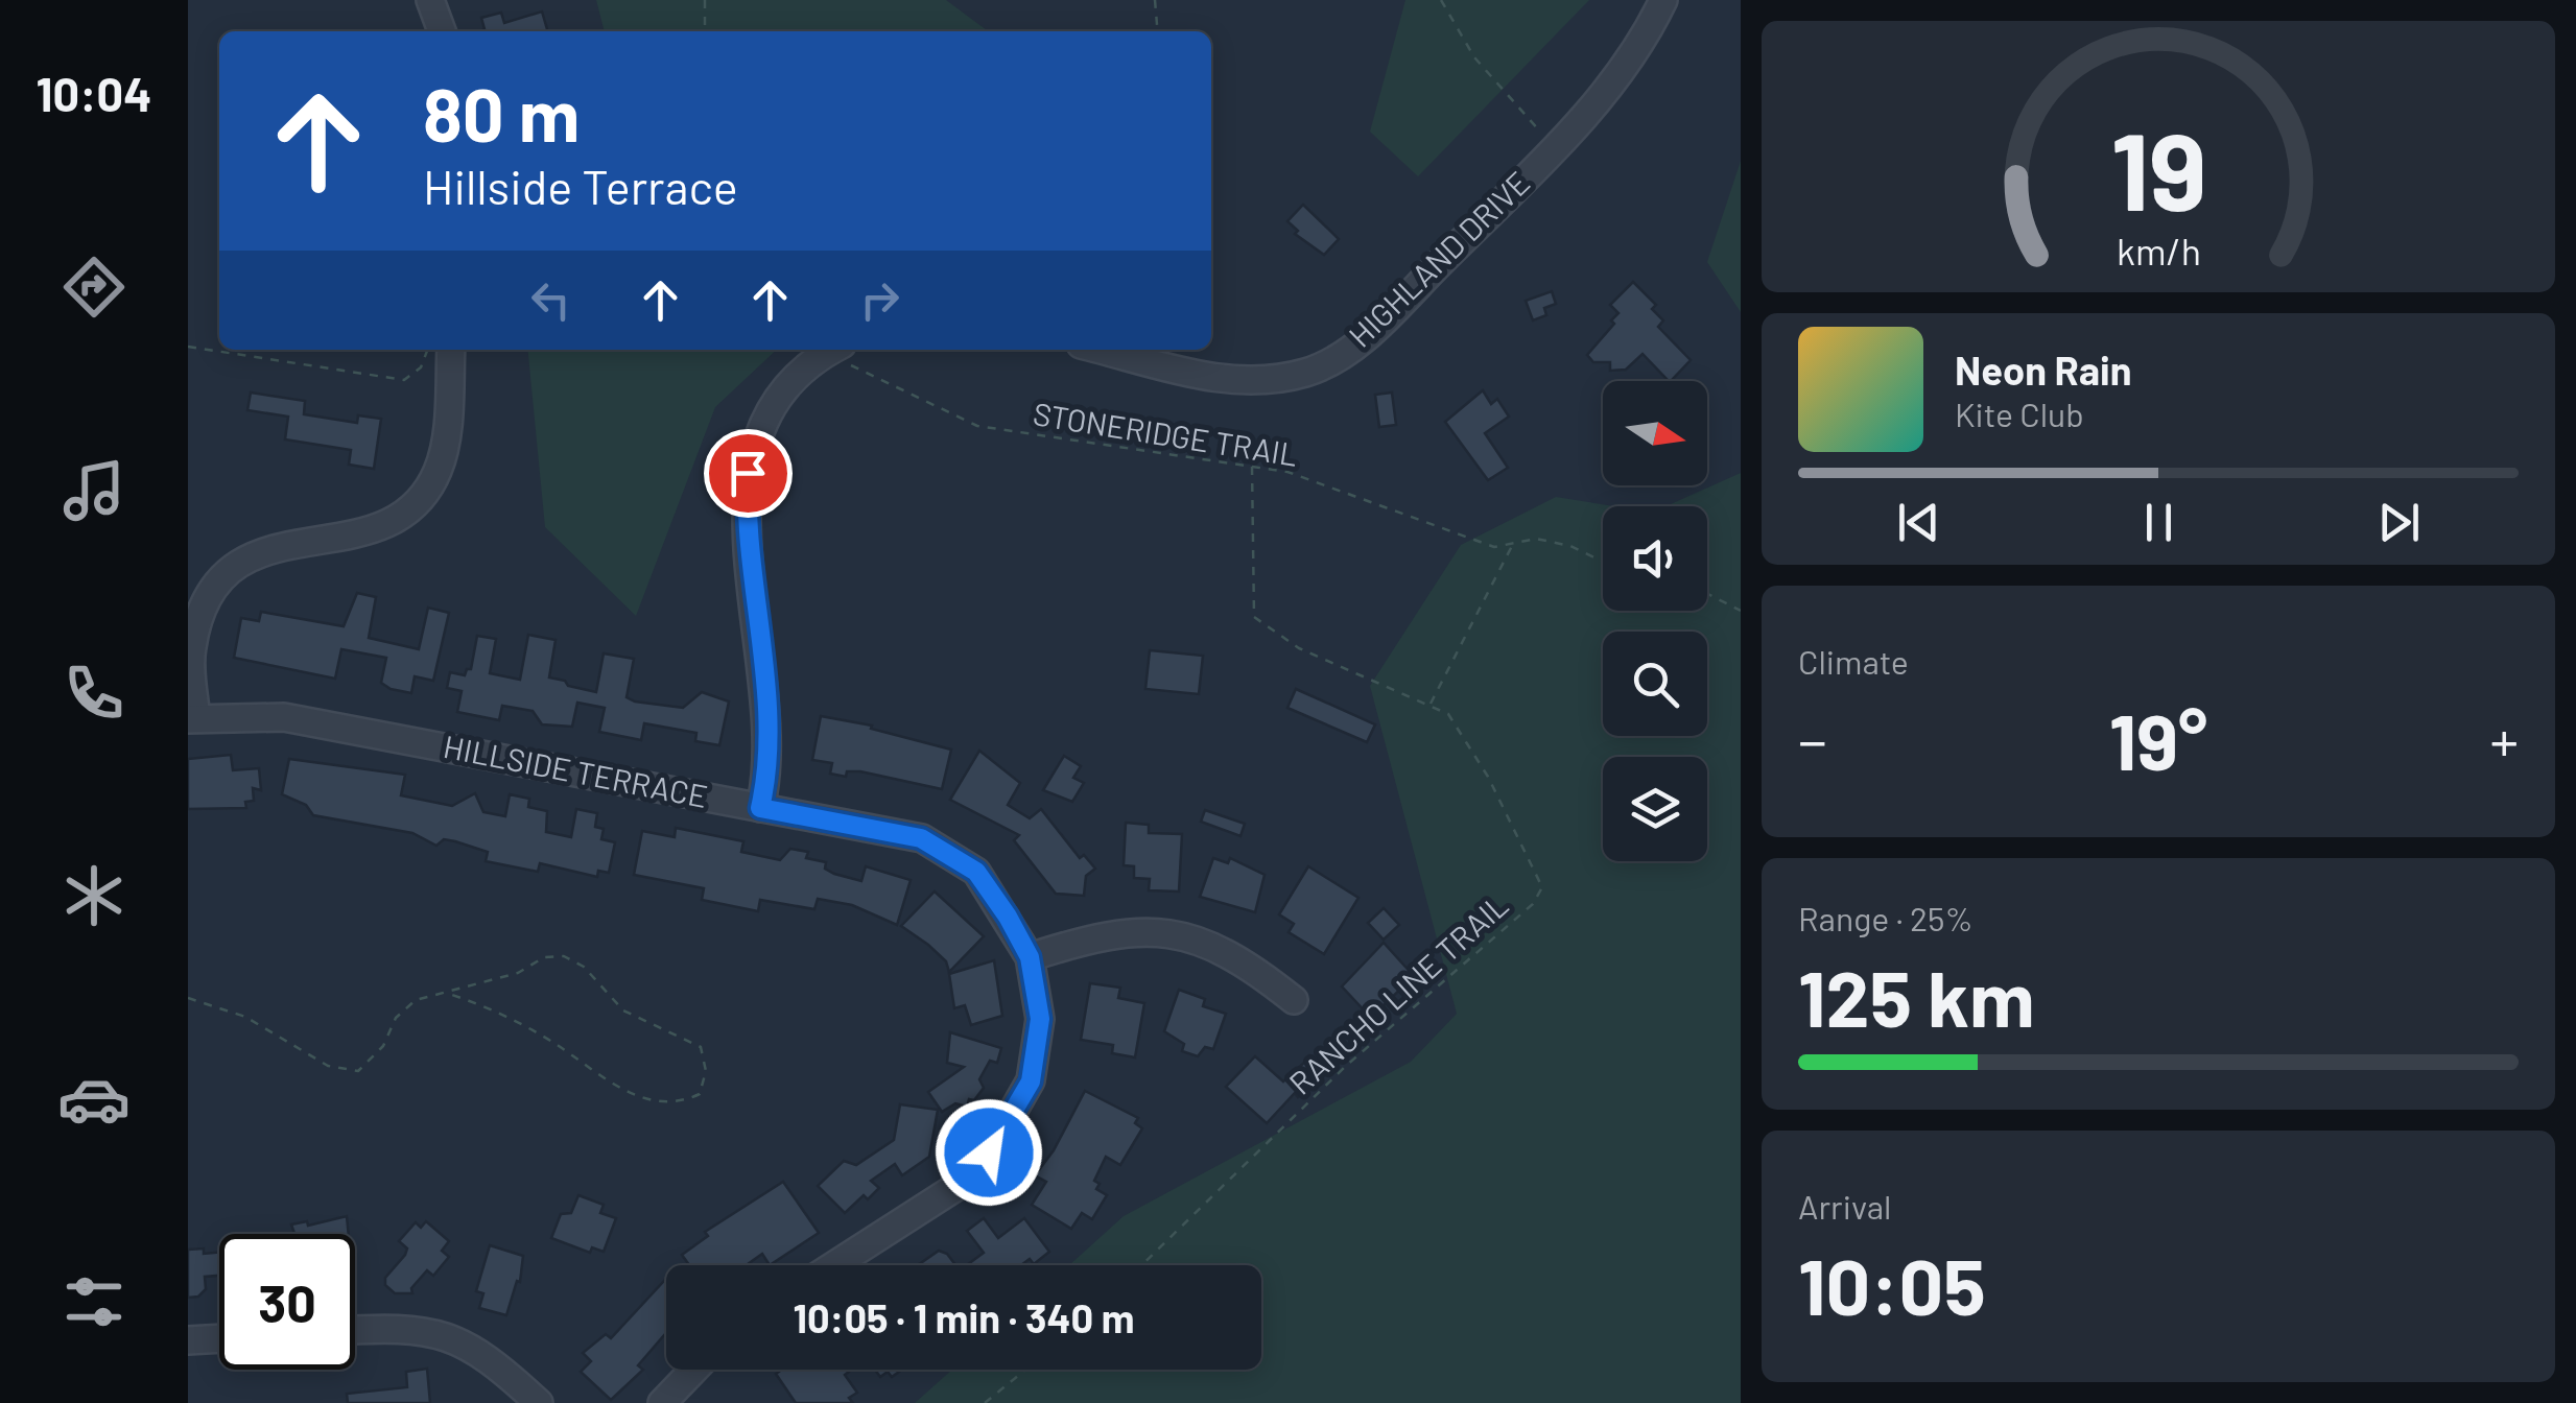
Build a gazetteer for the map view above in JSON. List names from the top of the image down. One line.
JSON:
{"streets":{"street":["HIGHLAND DRIVE","HILLSIDE TERRACE"],"path":["STONERIDGE TRAIL","RANCHO LINE TRAIL"]},"crossings":[["STONERIDGE TRAIL","RANCHO LINE TRAIL"]],"north":"right","page":{"tabs":"10:04","turn":["80 m","Hillside Terrace"],"song":["Neon Rain","Kite Club"],"tile":["Climate",["Range · 25%","125 km"],["Arrival","10:05"]],"heat":["−","19°","+"],"limit":"30","trip":"10:05 · 1 min · 340 m","gauge":["19","km/h"]}}
